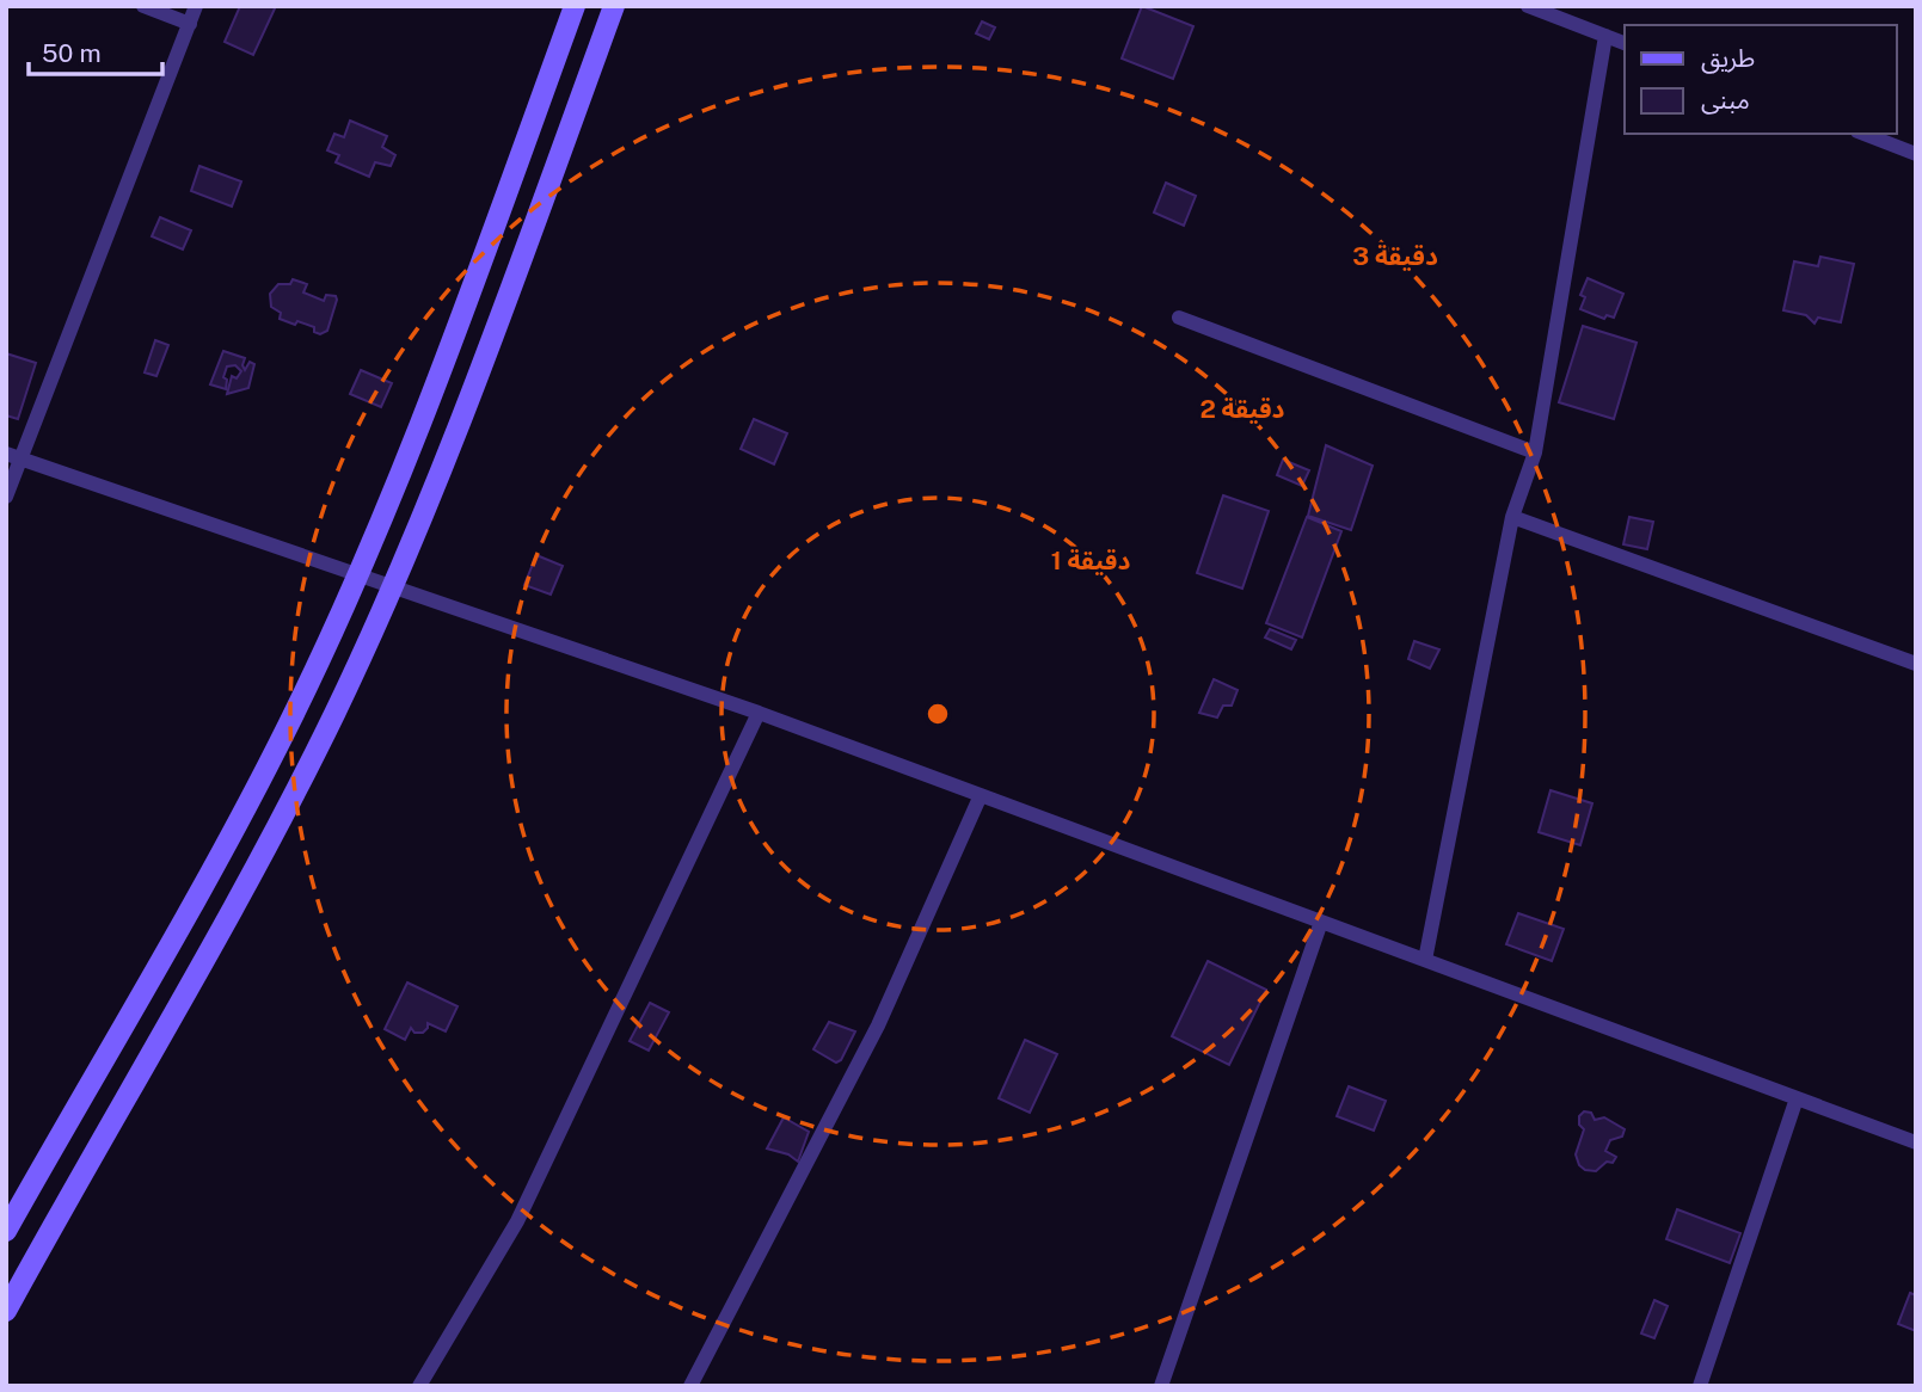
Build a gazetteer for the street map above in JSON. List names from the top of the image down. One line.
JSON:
{"legend":["طريق","مبنى"],"scale_bar":"50 m","rings":["3 دقيقة","2 دقيقة","1 دقيقة"]}
